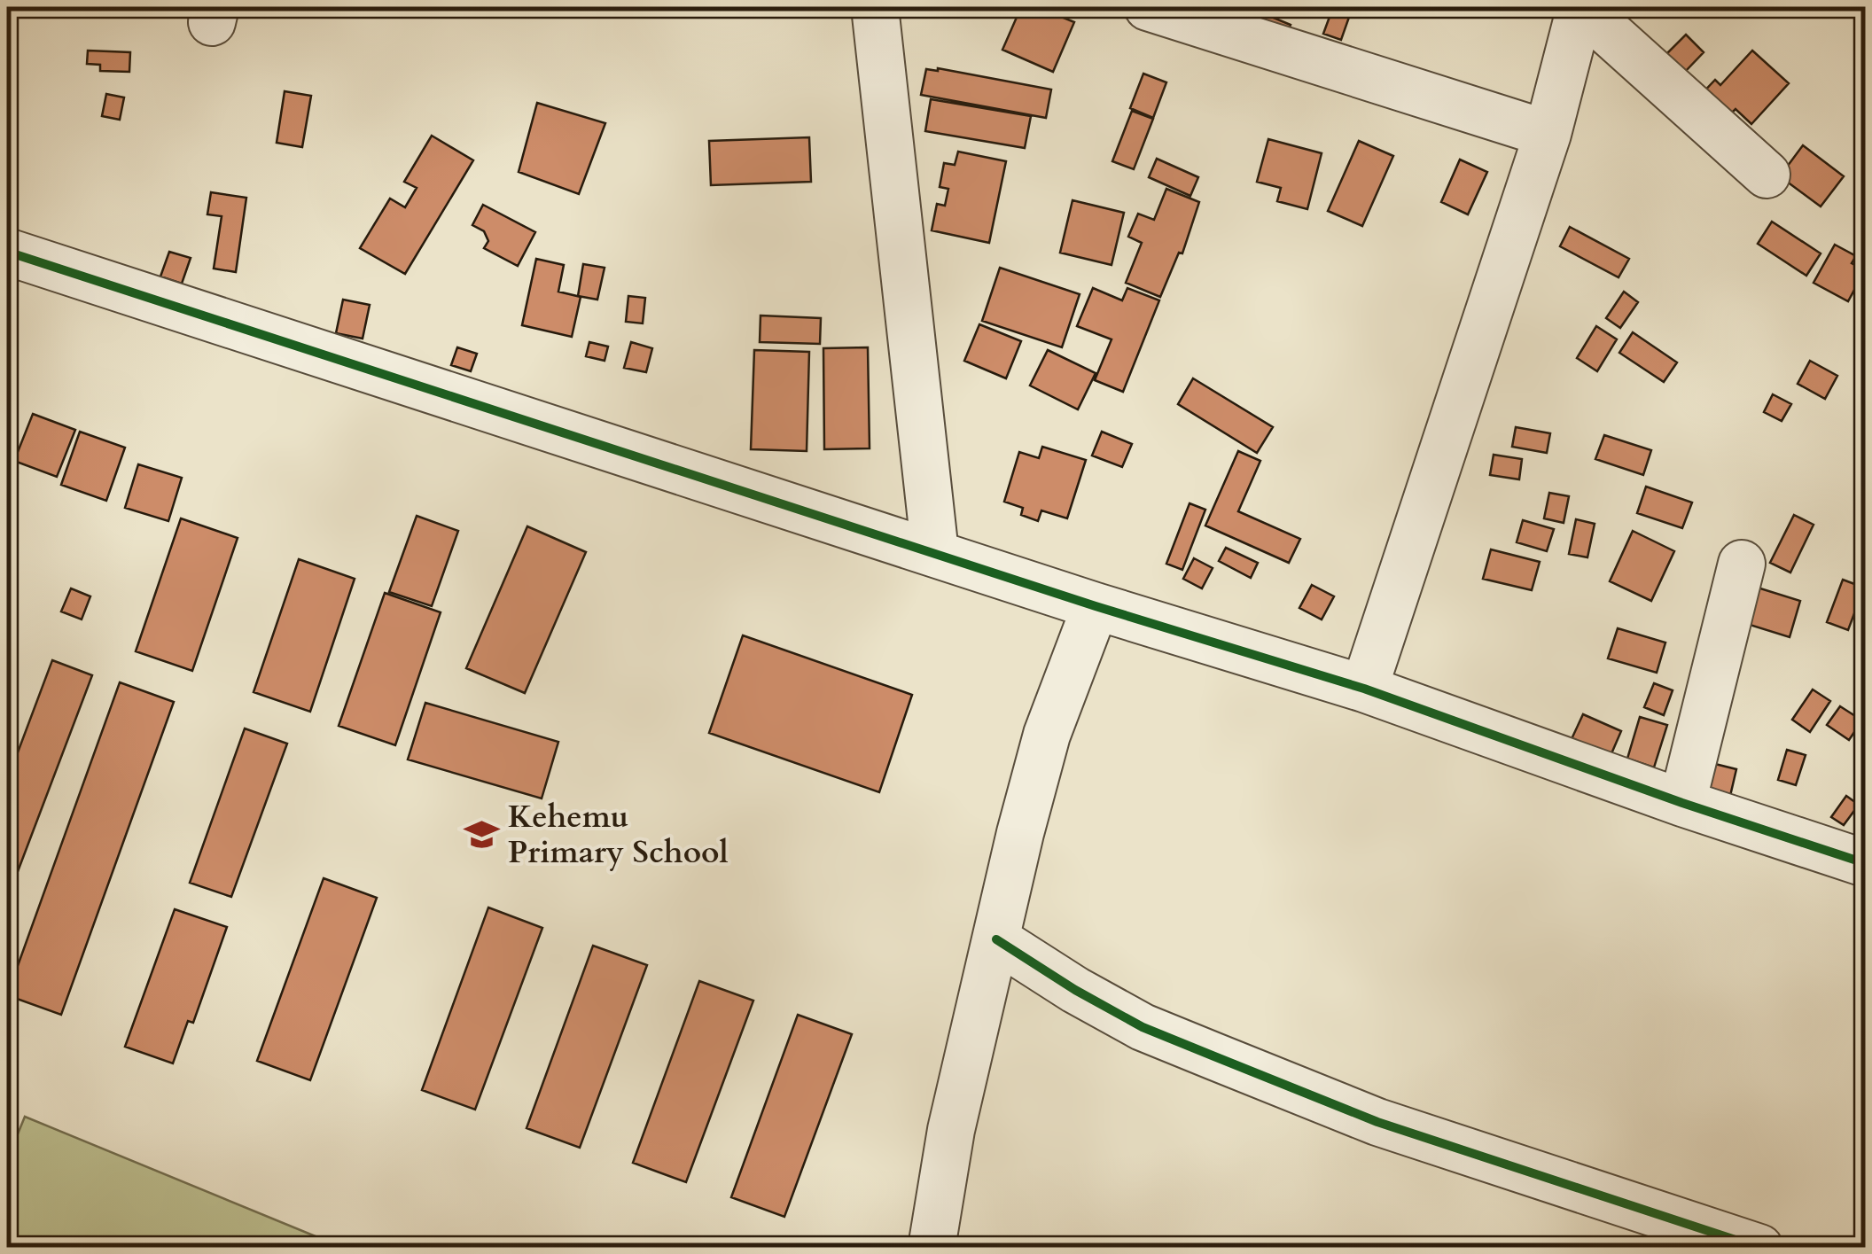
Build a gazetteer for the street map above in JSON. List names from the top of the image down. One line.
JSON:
{"places":{"school or university":["Kehemu Primary School"]}}
